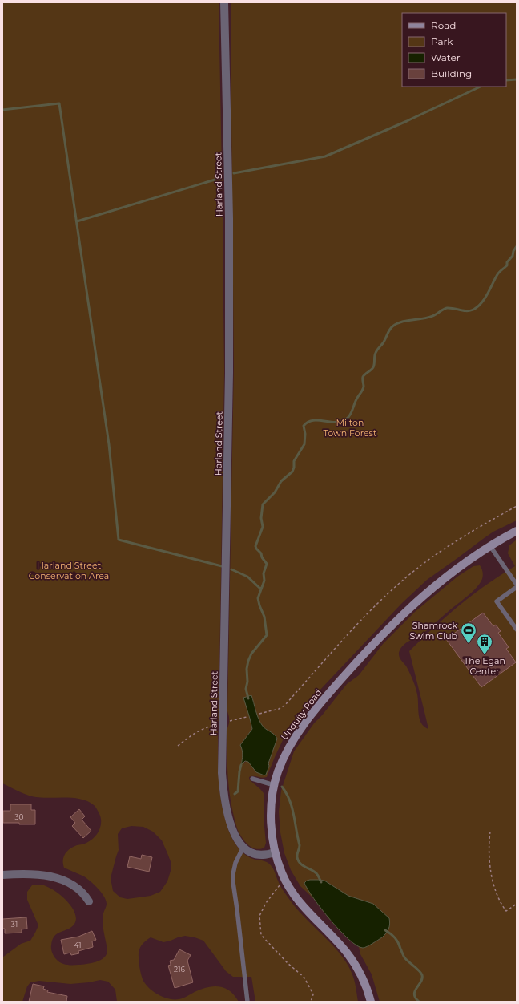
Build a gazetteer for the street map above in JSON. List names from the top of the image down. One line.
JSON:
{"streets":{"main road":["Unquity Road"],"street":["Harland Street"]},"crossings":[["Harland Street","Unquity Road"]],"parks":["Milton Town Forest","Harland Street Conservation Area"],"places":{"sports":["Shamrock Swim Club"],"building":["The Egan Center"]},"house_numbers":["30","31","41","216"],"legend":["Road","Park","Water","Building"]}
